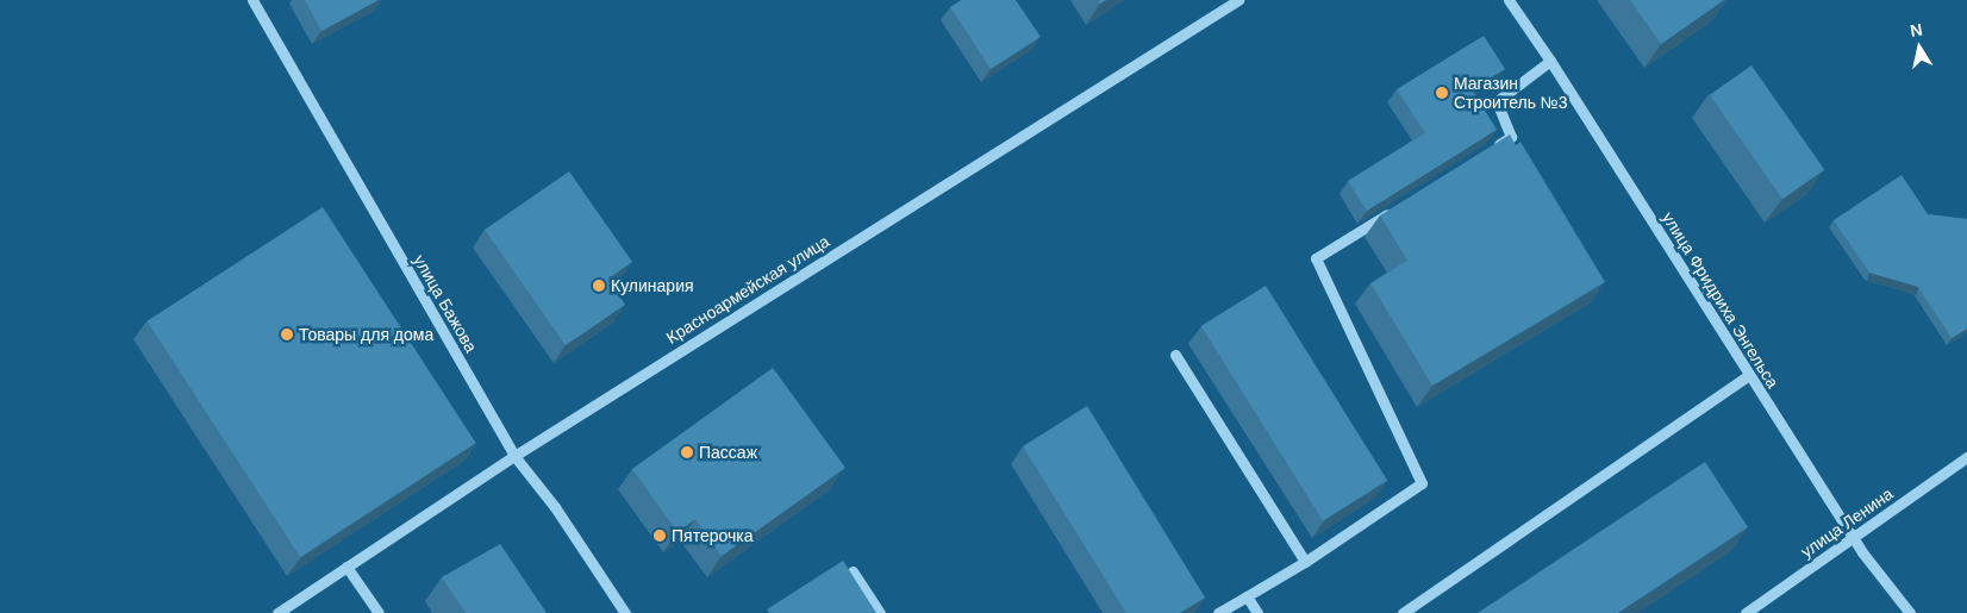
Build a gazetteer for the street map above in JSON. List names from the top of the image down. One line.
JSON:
{"streets":{"street":["Красноармейская улица","улица Фридриха Энгельса","улица Бажова","улица Ленина"]},"crossings":[["Красноармейская улица","улица Бажова"],["улица Фридриха Энгельса","улица Ленина"]],"places":["Магазин Строитель №3","Кулинария","Товары для дома","Пассаж","Пятерочка"],"north":"top"}
